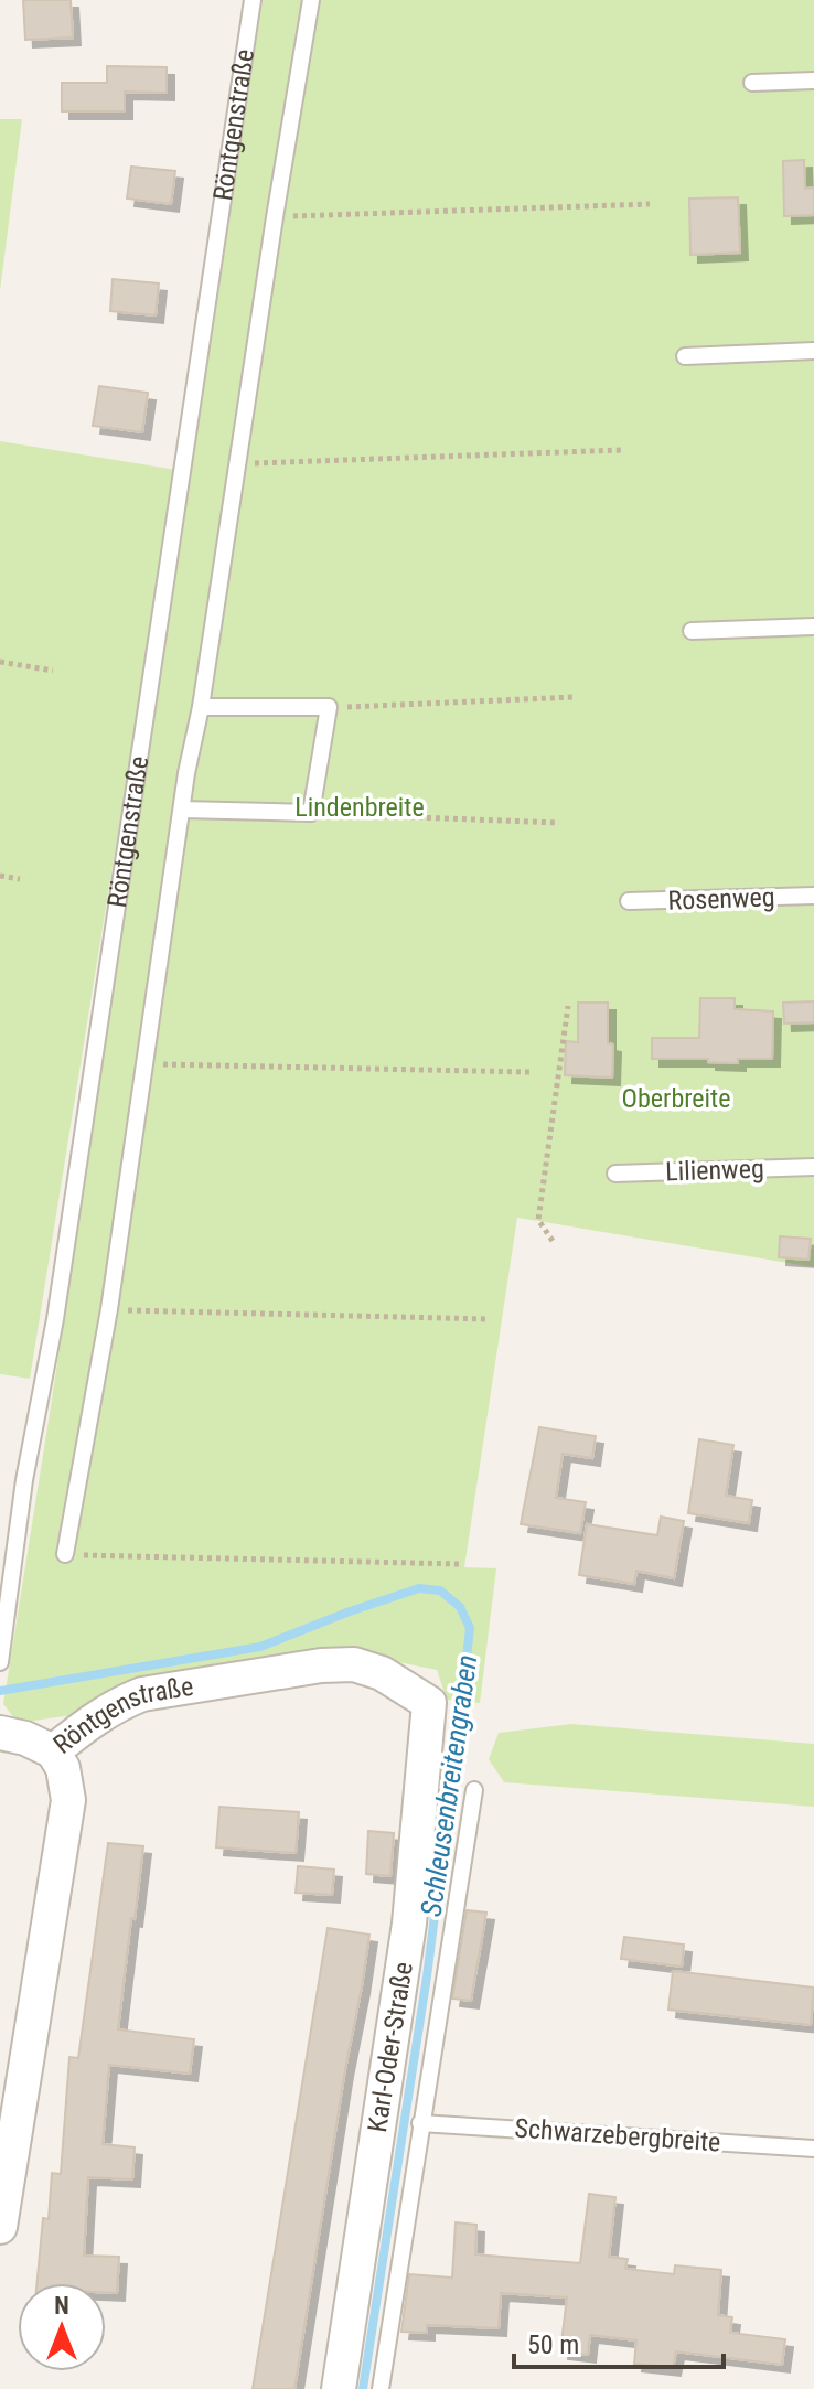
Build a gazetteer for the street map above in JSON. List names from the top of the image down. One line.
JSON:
{"streets":{"street":["Röntgenstraße","Karl-Oder-Straße"],"lane":["Rosenweg","Lilienweg","Schwarzebergbreite"]},"crossings":[["Röntgenstraße","Karl-Oder-Straße"]],"water":["Schleusenbreitengraben"],"parks":["Lindenbreite","Oberbreite"],"scale_bar":"50 m","north":"top"}
